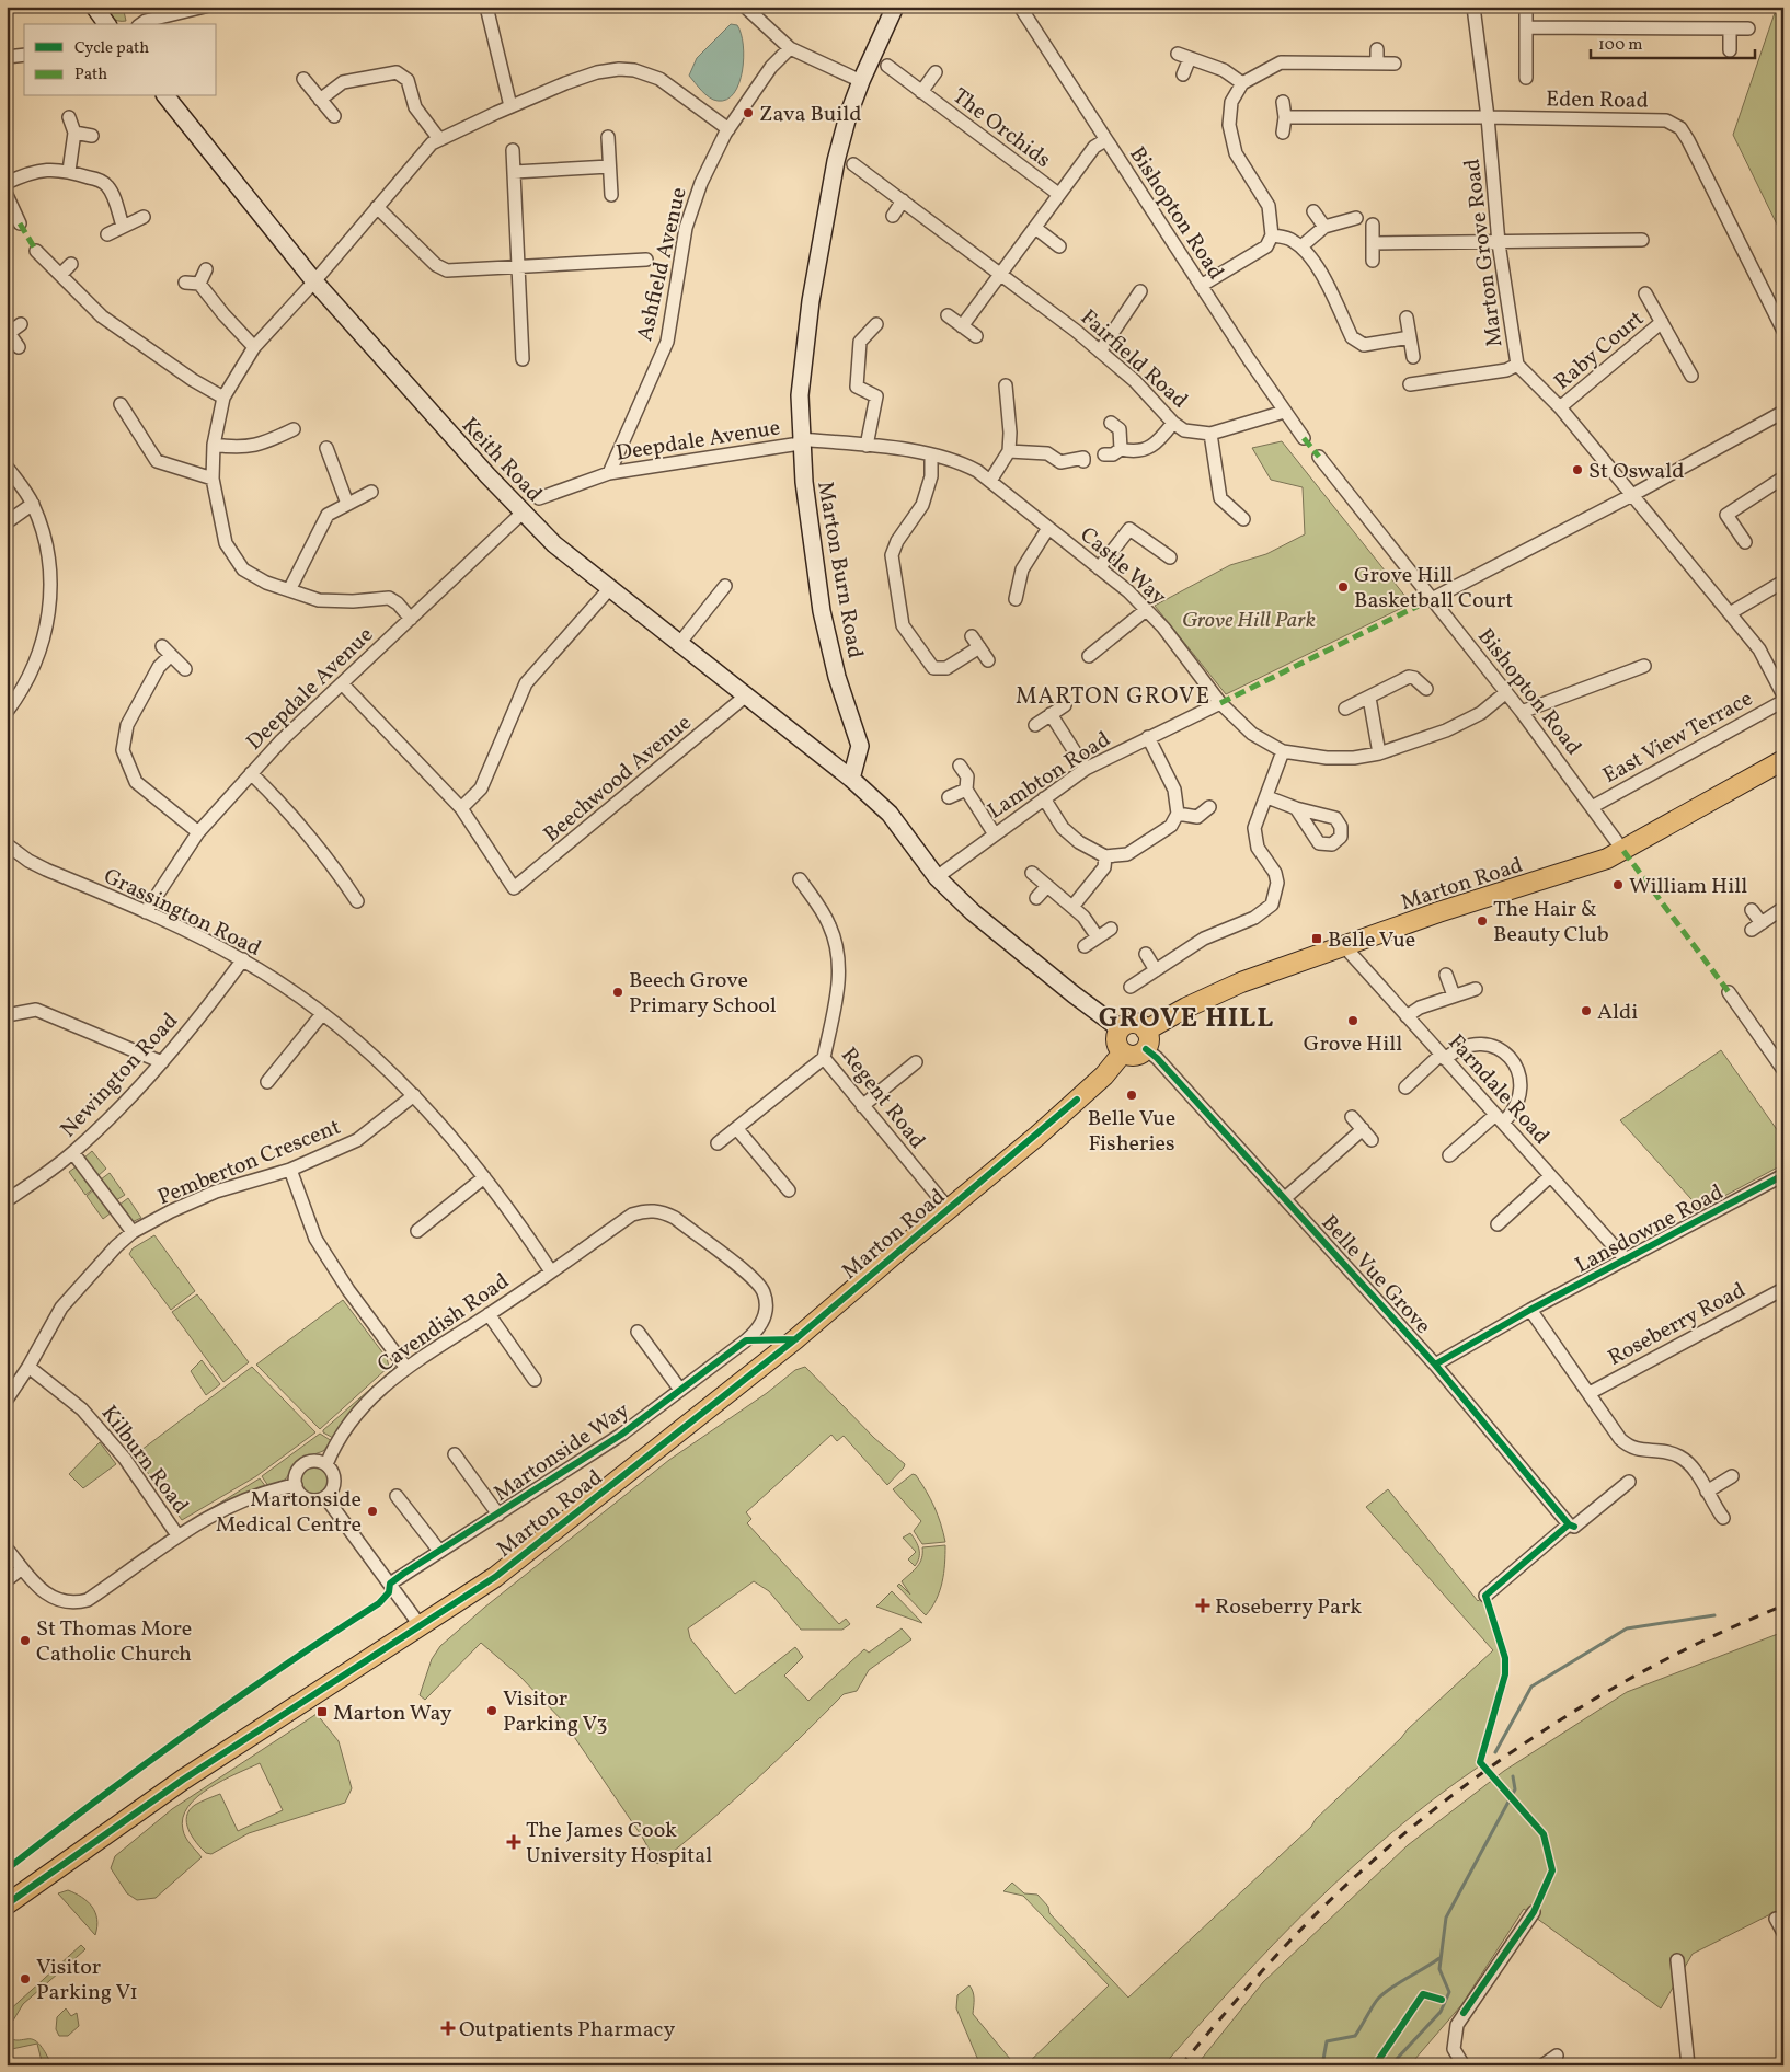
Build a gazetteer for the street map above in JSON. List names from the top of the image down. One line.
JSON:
{"streets":{"main road":["Marton Road"],"street":["Eden Road","The Orchids","Bishopton Road","Marton Grove Road","Ashfield Avenue","Raby Court","Fairfield Road","Deepdale Avenue","Keith Road","Castle Way","Marton Burn Road","East View Terrace","Lambton Road","Beechwood Avenue","Grassington Road","Newington Road","Farndale Road","Regent Road","Pemberton Crescent","Lansdowne Road","Belle Vue Grove","Cavendish Road","Roseberry Road","Martonside Way","Kilburn Road"]},"crossings":[["Eden Road","Marton Grove Road"],["Bishopton Road","Fairfield Road"],["Bishopton Road","Castle Way"],["Bishopton Road","East View Terrace"],["Bishopton Road","Marton Road"],["Marton Grove Road","Raby Court"],["Ashfield Avenue","Deepdale Avenue"],["Deepdale Avenue","Keith Road"],["Deepdale Avenue","Castle Way"],["Deepdale Avenue","Marton Burn Road"],["Deepdale Avenue","Grassington Road"],["Keith Road","Marton Burn Road"],["Keith Road","Beechwood Avenue"],["Castle Way","Marton Burn Road"],["Castle Way","Lambton Road"],["Marton Road","Farndale Road"],["Marton Road","Regent Road"],["Marton Road","Belle Vue Grove"],["Grassington Road","Newington Road"],["Grassington Road","Pemberton Crescent"],["Grassington Road","Cavendish Road"],["Farndale Road","Lansdowne Road"],["Pemberton Crescent","Kilburn Road"],["Lansdowne Road","Belle Vue Grove"],["Cavendish Road","Martonside Way"]],"districts":["MARTON GROVE","GROVE HILL"],"parks":["Grove Hill Park"],"places":{"other":["Zava Build","St Oswald","Grove Hill Basketball Court","William Hill","The Hair & Beauty Club","Beech Grove Primary School","Aldi","Grove Hill","Belle Vue Fisheries","Martonside Medical Centre","St Thomas More Catholic Church","Visitor Parking V3","Visitor Parking V1"],"transit":["Belle Vue","Marton Way"],"health":["Roseberry Park","The James Cook University Hospital","Outpatients Pharmacy"]},"legend":["Cycle path","Path"],"scale_bar":"100 m"}
